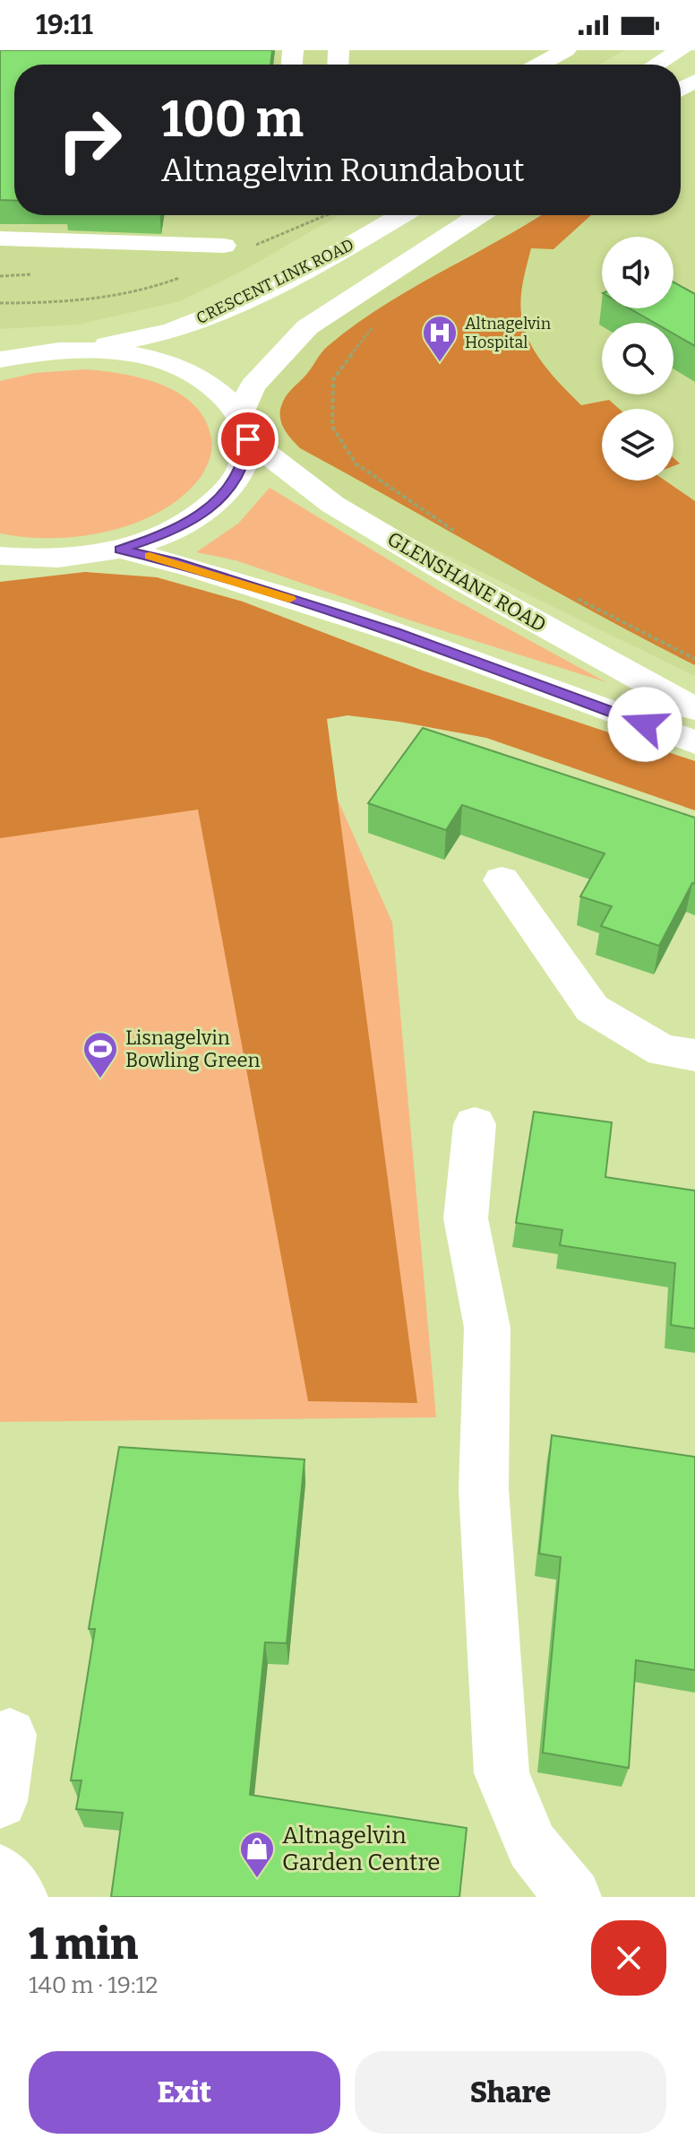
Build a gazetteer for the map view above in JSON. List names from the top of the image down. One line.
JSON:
{"streets":{"main road":["CRESCENT LINK ROAD","GLENSHANE ROAD"]},"crossings":[["CRESCENT LINK ROAD","GLENSHANE ROAD"]],"places":{"hospital":["Altnagelvin Hospital"],"sports":["Lisnagelvin Bowling Green"],"shop":["Altnagelvin Garden Centre"]},"page":{"status":"19:11","turn":["100 m","Altnagelvin Roundabout"],"heading":["1 min","140 m · 19:12"],"buttons":["Exit","Share"]}}
